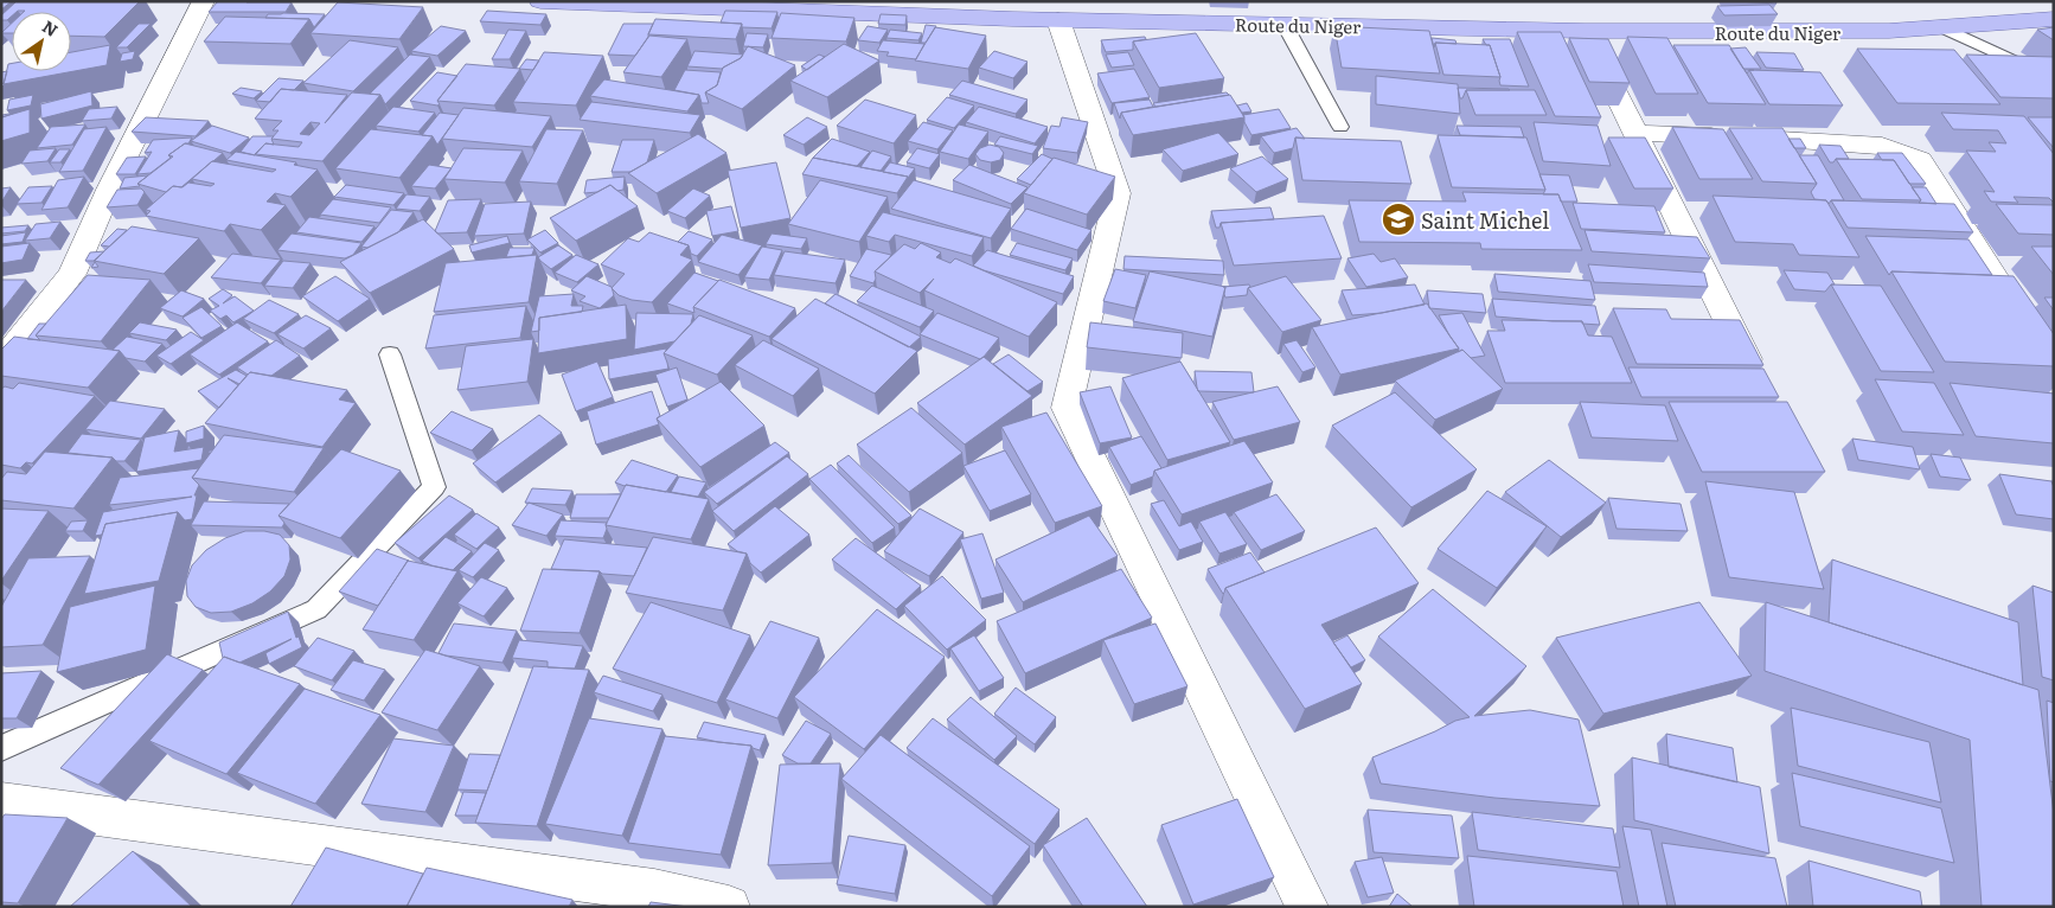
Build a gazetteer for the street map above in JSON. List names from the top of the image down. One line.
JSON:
{"streets":{"main road":["Route du Niger"]},"places":{"school or university":["Saint Michel"]},"north":"top right"}
